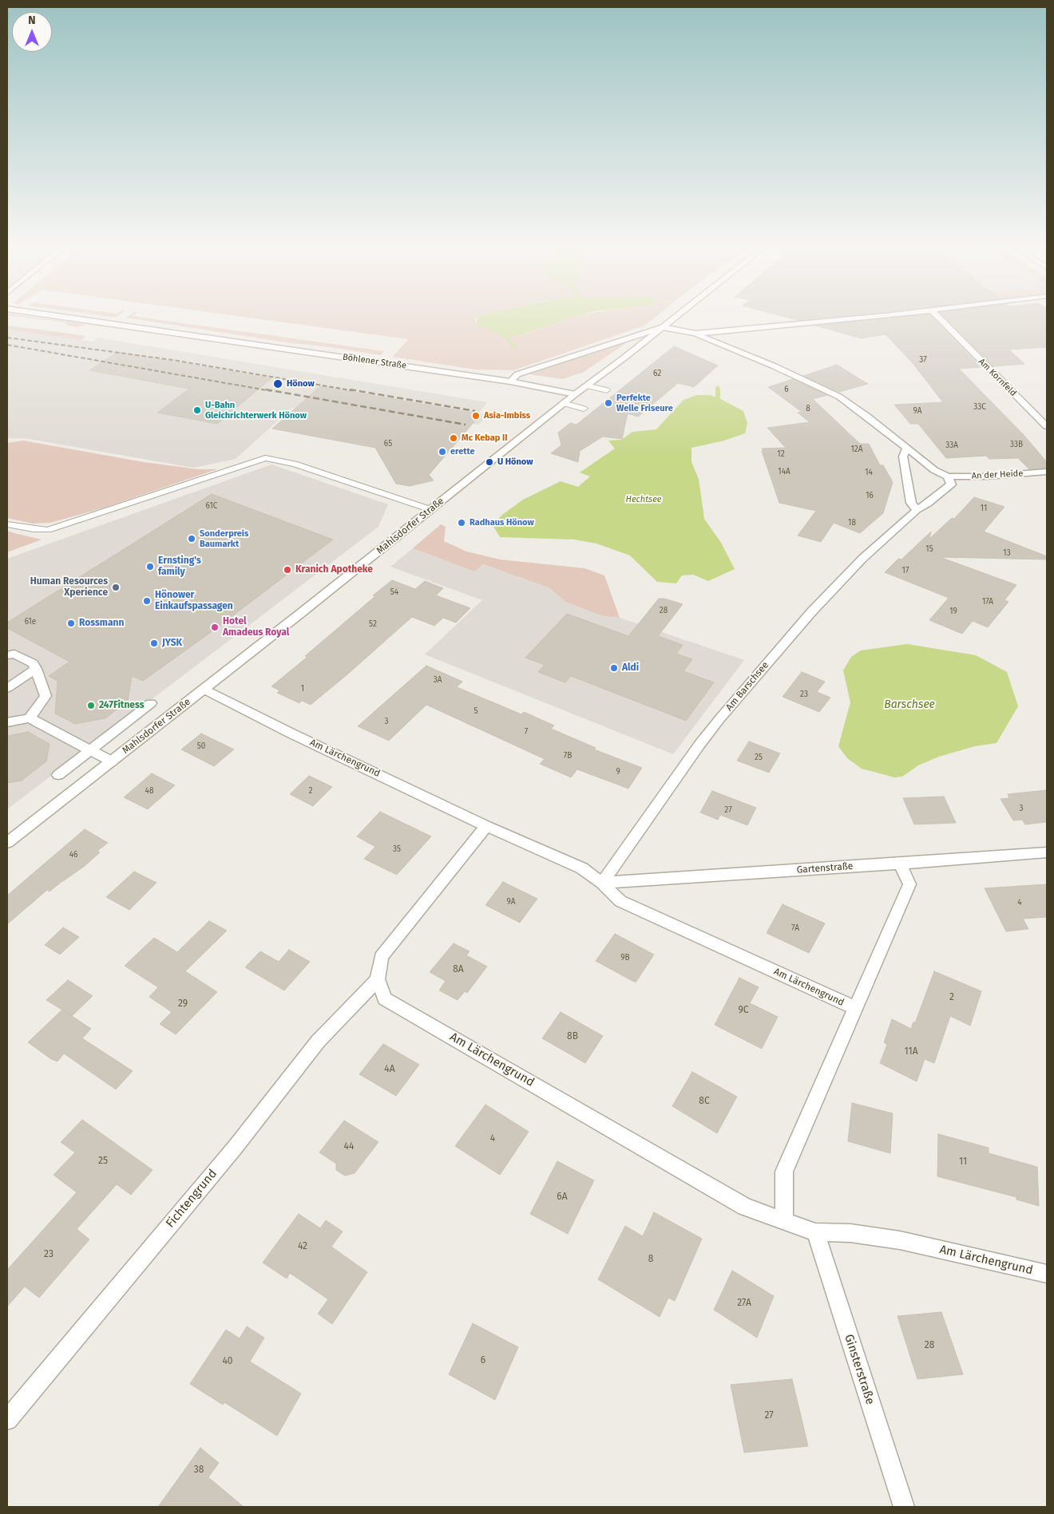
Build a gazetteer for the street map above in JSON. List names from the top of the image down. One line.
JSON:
{"streets":{"street":["Böhlener Straße","Am Kornfeld","An der Heide","Mahlsdorfer Straße","Am Barschsee","Am Lärchengrund","Gartenstraße","Fichtengrund","Ginsterstraße"]},"crossings":[["Böhlener Straße","Mahlsdorfer Straße"],["An der Heide","Am Barschsee"],["Mahlsdorfer Straße","Am Lärchengrund"],["Am Barschsee","Am Lärchengrund"],["Am Barschsee","Gartenstraße"],["Am Lärchengrund","Gartenstraße"],["Am Lärchengrund","Fichtengrund"],["Am Lärchengrund","Ginsterstraße"]],"water":["Hechtsee","Barschsee"],"places":["Hönow","Perfekte Welle Friseure","U-Bahn Gleichrichterwerk Hönow","Asia-Imbiss","Mc Kebap II","erette","U Hönow","Radhaus Hönow","Sonderpreis Baumarkt","Ernsting's family","Kranich Apotheke","Human Resources Xperience","Hönower Einkaufspassagen","Rossmann","Hotel Amadeus Royal","JYSK","Aldi","247Fitness"],"house_numbers":["37","62","6","33C","8","9A","65","33B","33A","12A","12","14A","14","16","61C","11","18","15","13","17","54","17A","28","19","61e","52","3A","1","23","5","3","7","50","7B","25","9","48","2","3","27","35","46","9A","4","7A","9B","8A","2","29","9C","8B","11A","4A","8C","4","44","25","11","6A","42","23","8","27A","28","6","40","27","38"],"north":"top"}
